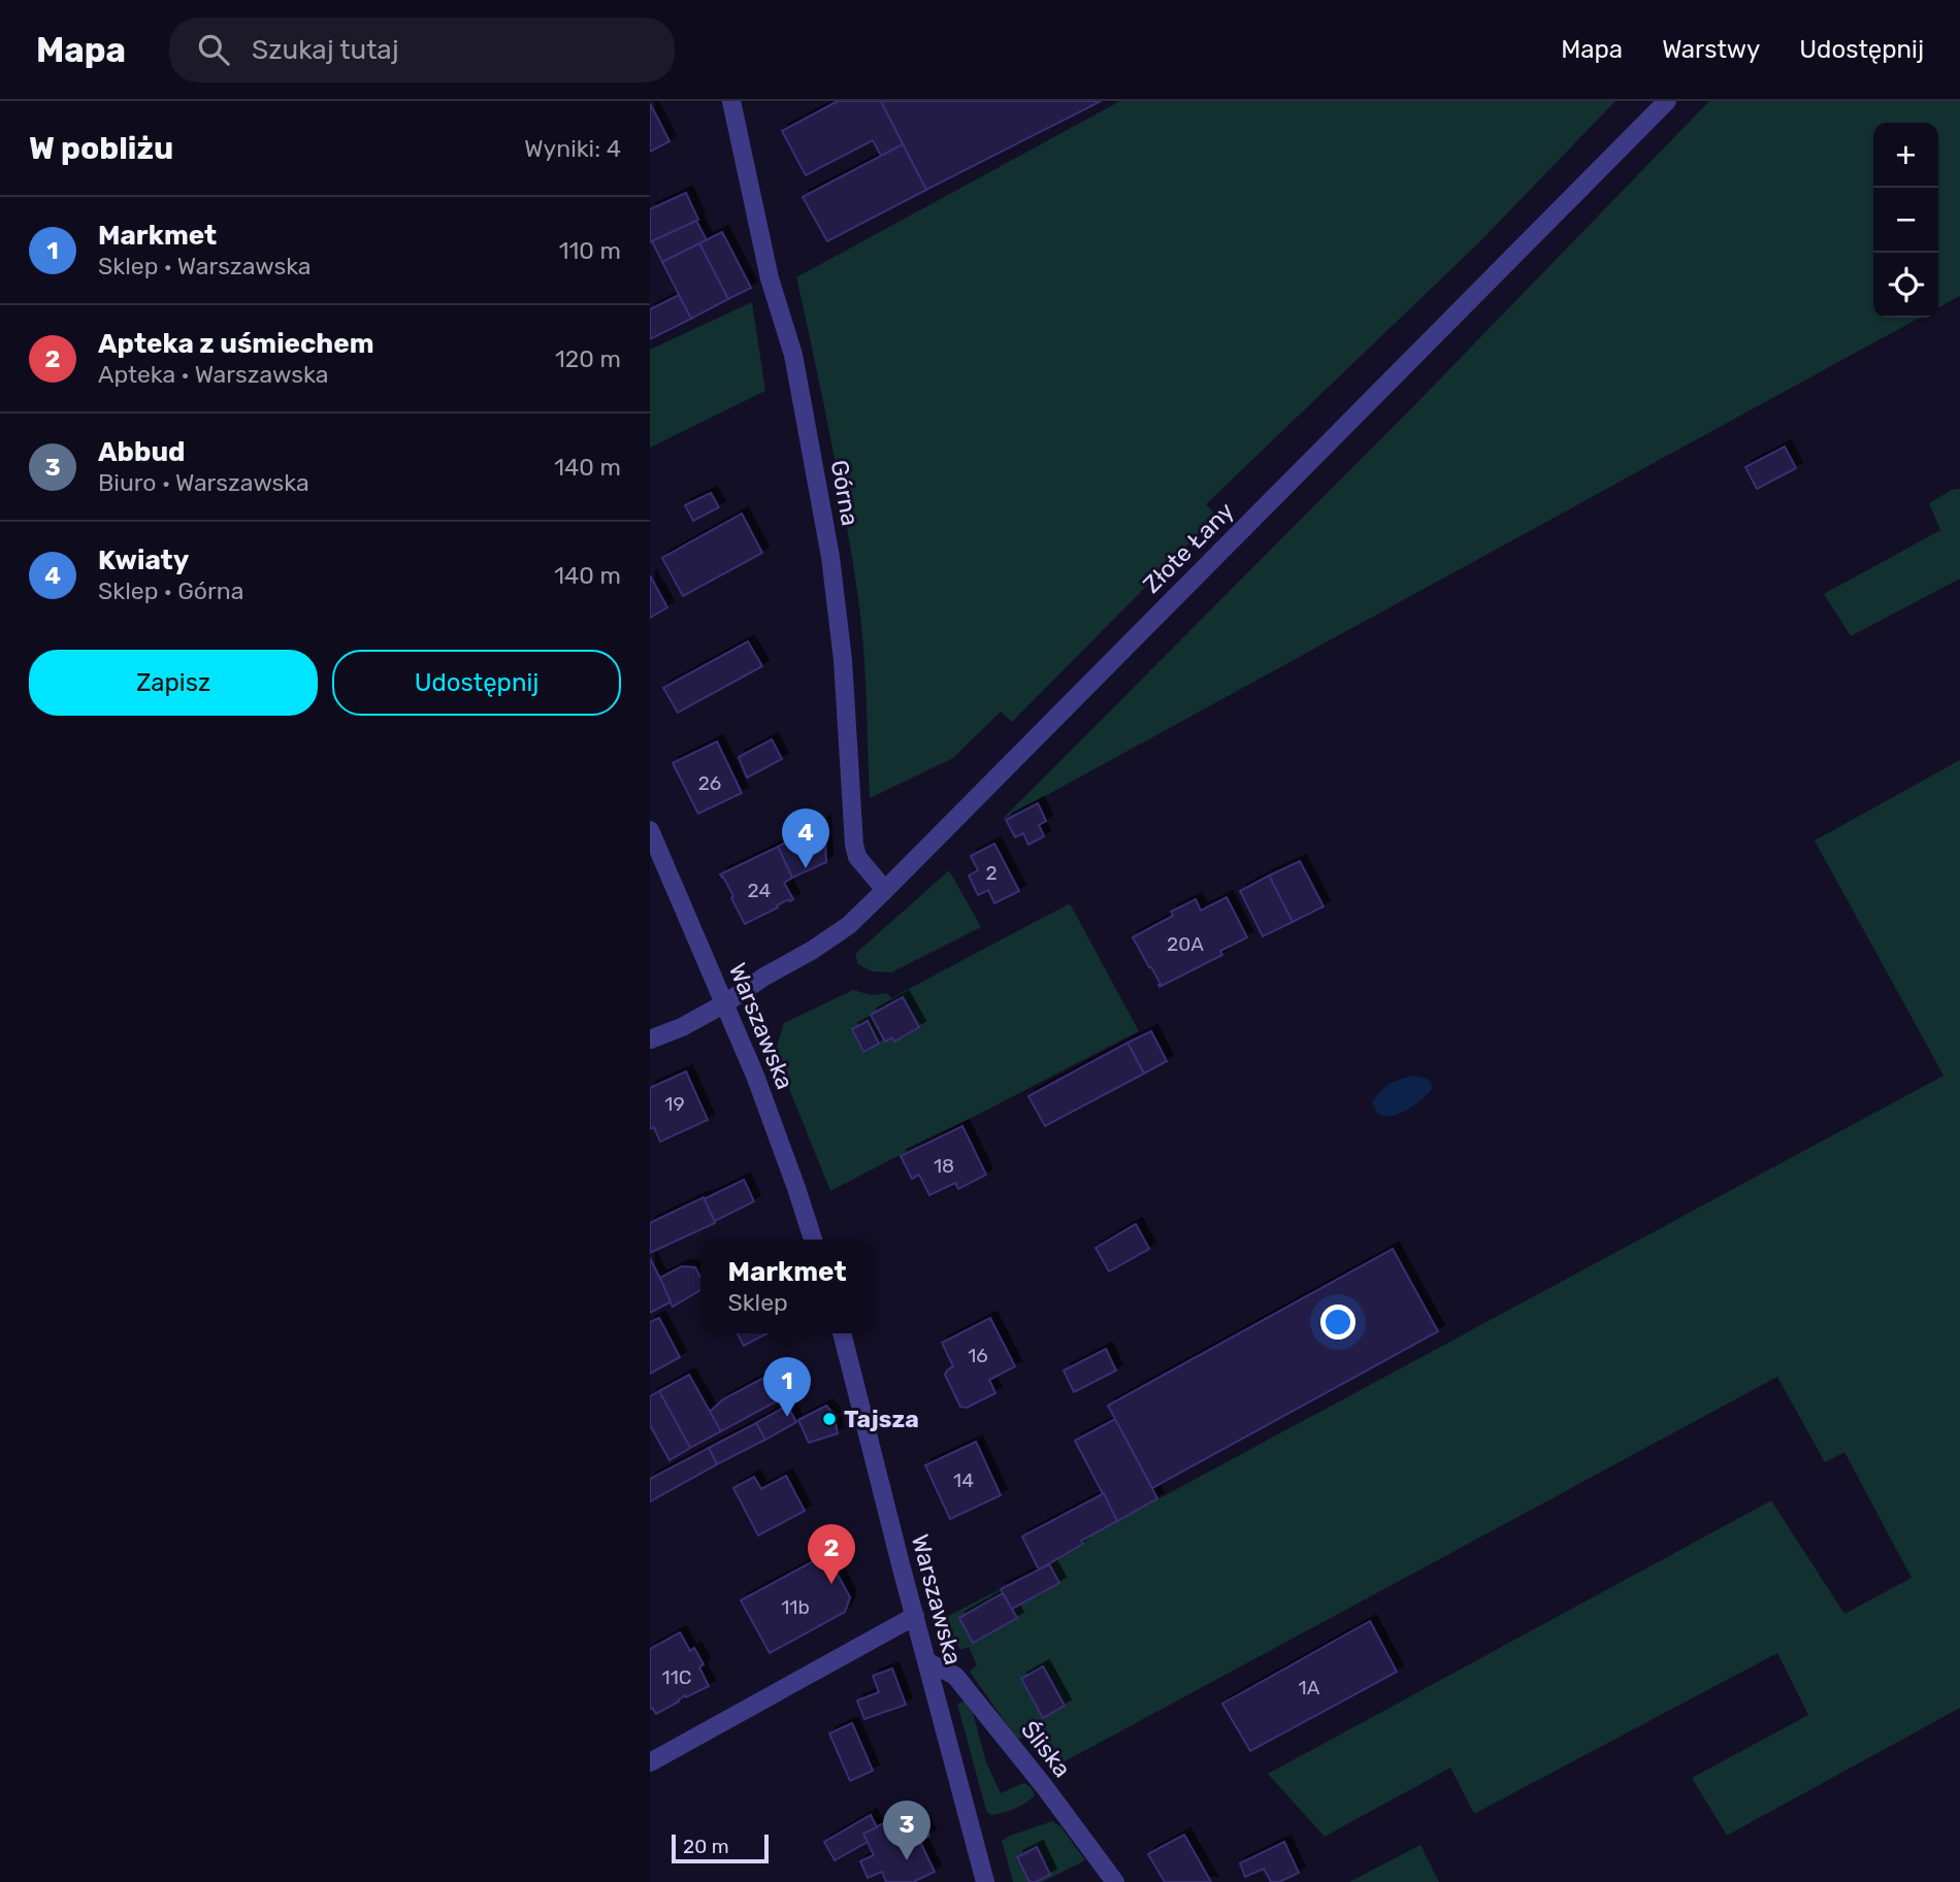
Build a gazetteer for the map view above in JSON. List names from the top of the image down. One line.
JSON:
{"streets":{"street":["Górna","Złote Łany","Warszawska","Śliska"]},"crossings":[["Górna","Złote Łany"],["Złote Łany","Warszawska"],["Warszawska","Śliska"]],"places":["Tajsza"],"house_numbers":["26","2","24","20A","19","18","16","14","11b","11C","1A"],"scale_bar":"20 m","page":{"header":"Mapa","search":"Szukaj tutaj","nav":["Mapa","Warstwy","Udostępnij"],"heading":["W pobliżu","Wyniki: 4"],"map_buttons":["+","−"],"list":[{"mark":"1","name":"Markmet","note":"Sklep · Warszawska","value":"110 m"},{"mark":"2","name":"Apteka z uśmiechem","note":"Apteka · Warszawska","value":"120 m"},{"mark":"3","name":"Abbud","note":"Biuro · Warszawska","value":"140 m"},{"mark":"4","name":"Kwiaty","note":"Sklep · Górna","value":"140 m"}],"buttons":["Zapisz","Udostępnij"],"pins":["4","1","2","3"],"popup":["Markmet","Sklep"],"scale":"20 m"}}
